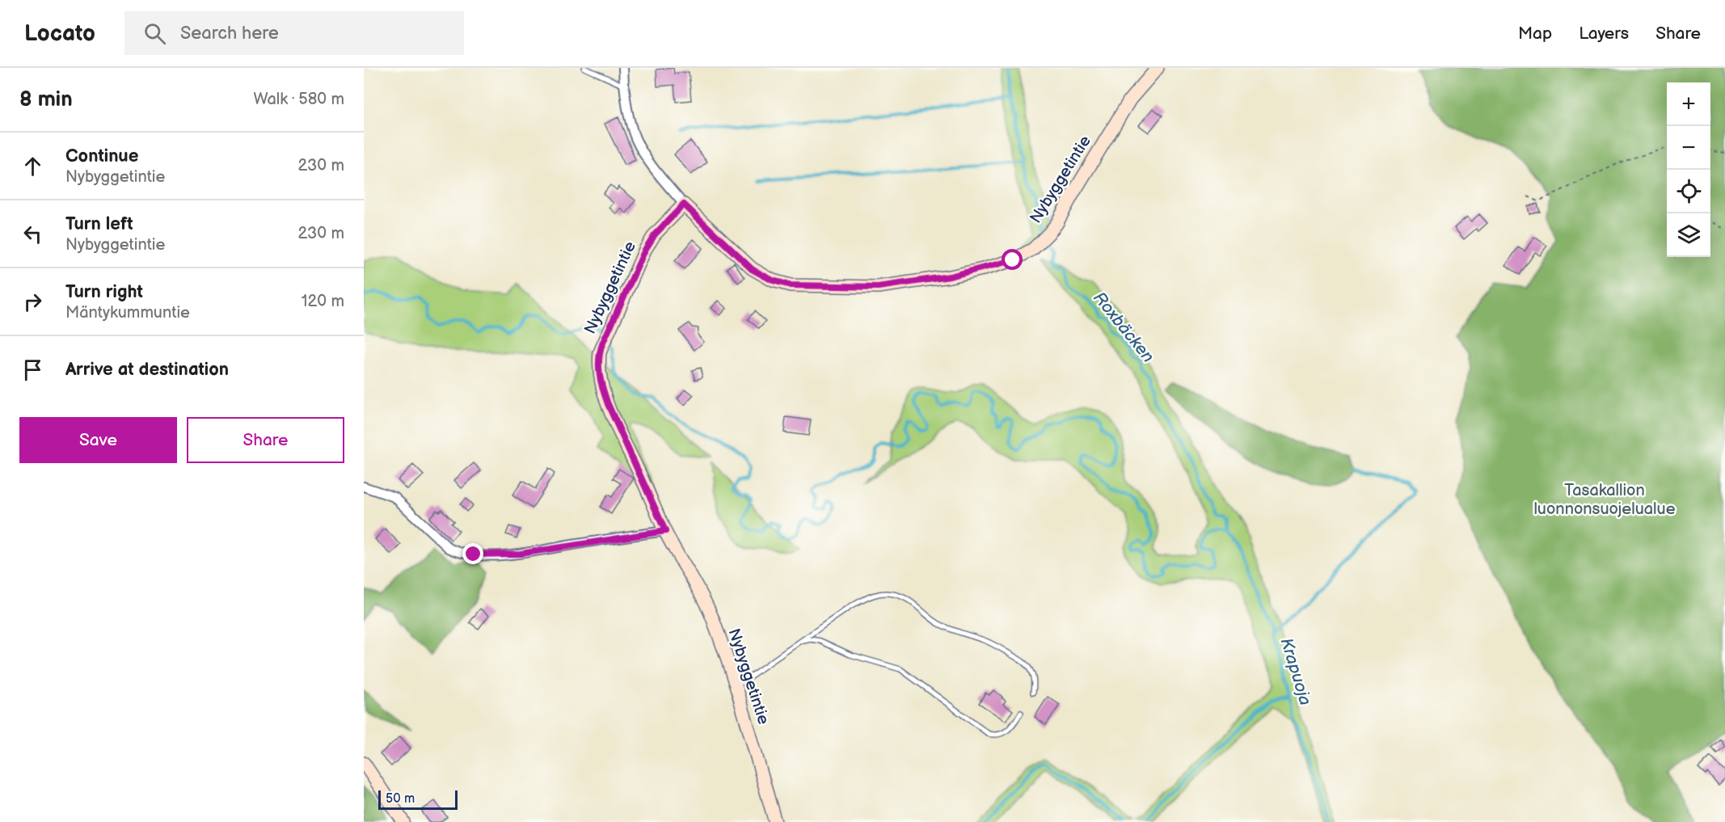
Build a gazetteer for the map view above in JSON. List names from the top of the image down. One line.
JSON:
{"streets":{"street":["Nybyggetintie"]},"water":["Roxbäcken","Krapuoja"],"parks":["Tasakallion luonnonsuojelualue"],"scale_bar":"50 m","page":{"header":"Locato","search":"Search here","nav":["Map","Layers","Share"],"heading":["8 min","Walk · 580 m"],"map_buttons":["+","−"],"list":[["Continue","Nybyggetintie","230 m"],["Turn left","Nybyggetintie","230 m"],["Turn right","Mäntykummuntie","120 m"],"Arrive at destination"],"buttons":["Save","Share"],"scale":"50 m"}}
